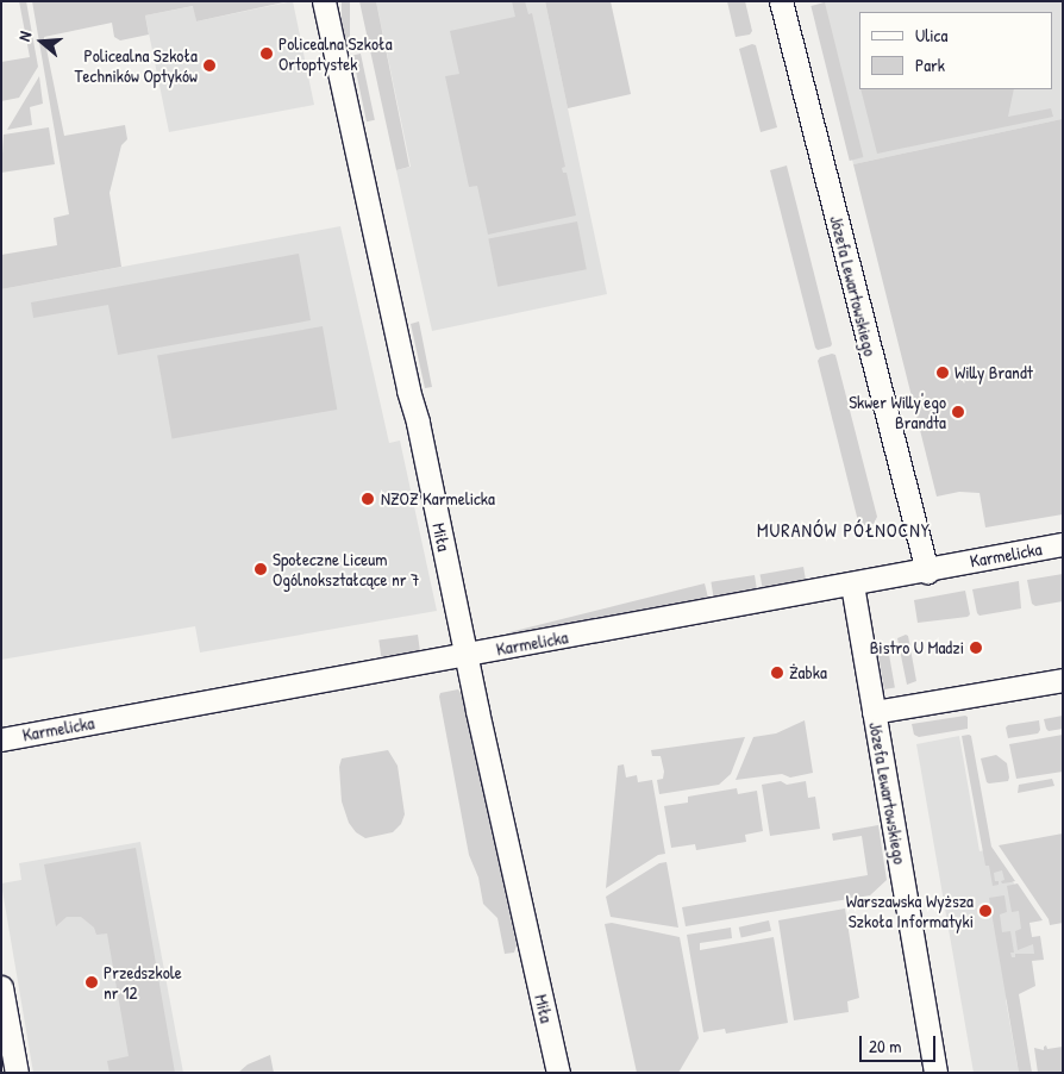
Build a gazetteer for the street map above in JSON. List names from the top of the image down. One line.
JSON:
{"streets":{"street":["Józefa Lewartowskiego","Miła","Karmelicka"]},"crossings":[["Józefa Lewartowskiego","Karmelicka"],["Miła","Karmelicka"]],"districts":["MURANÓW PÓŁNOCNY"],"places":["Policealna Szkoła Ortoptystek","Policealna Szkoła Techników Optyków","Willy Brandt","Skwer Willy'ego Brandta","NZOZ Karmelicka","Społeczne Liceum Ogólnokształcące nr 7","Bistro U Madzi","Żabka","Warszawska Wyższa Szkoła Informatyki","Przedszkole nr 12"],"legend":["Ulica","Park"],"scale_bar":"20 m","north":"left"}
